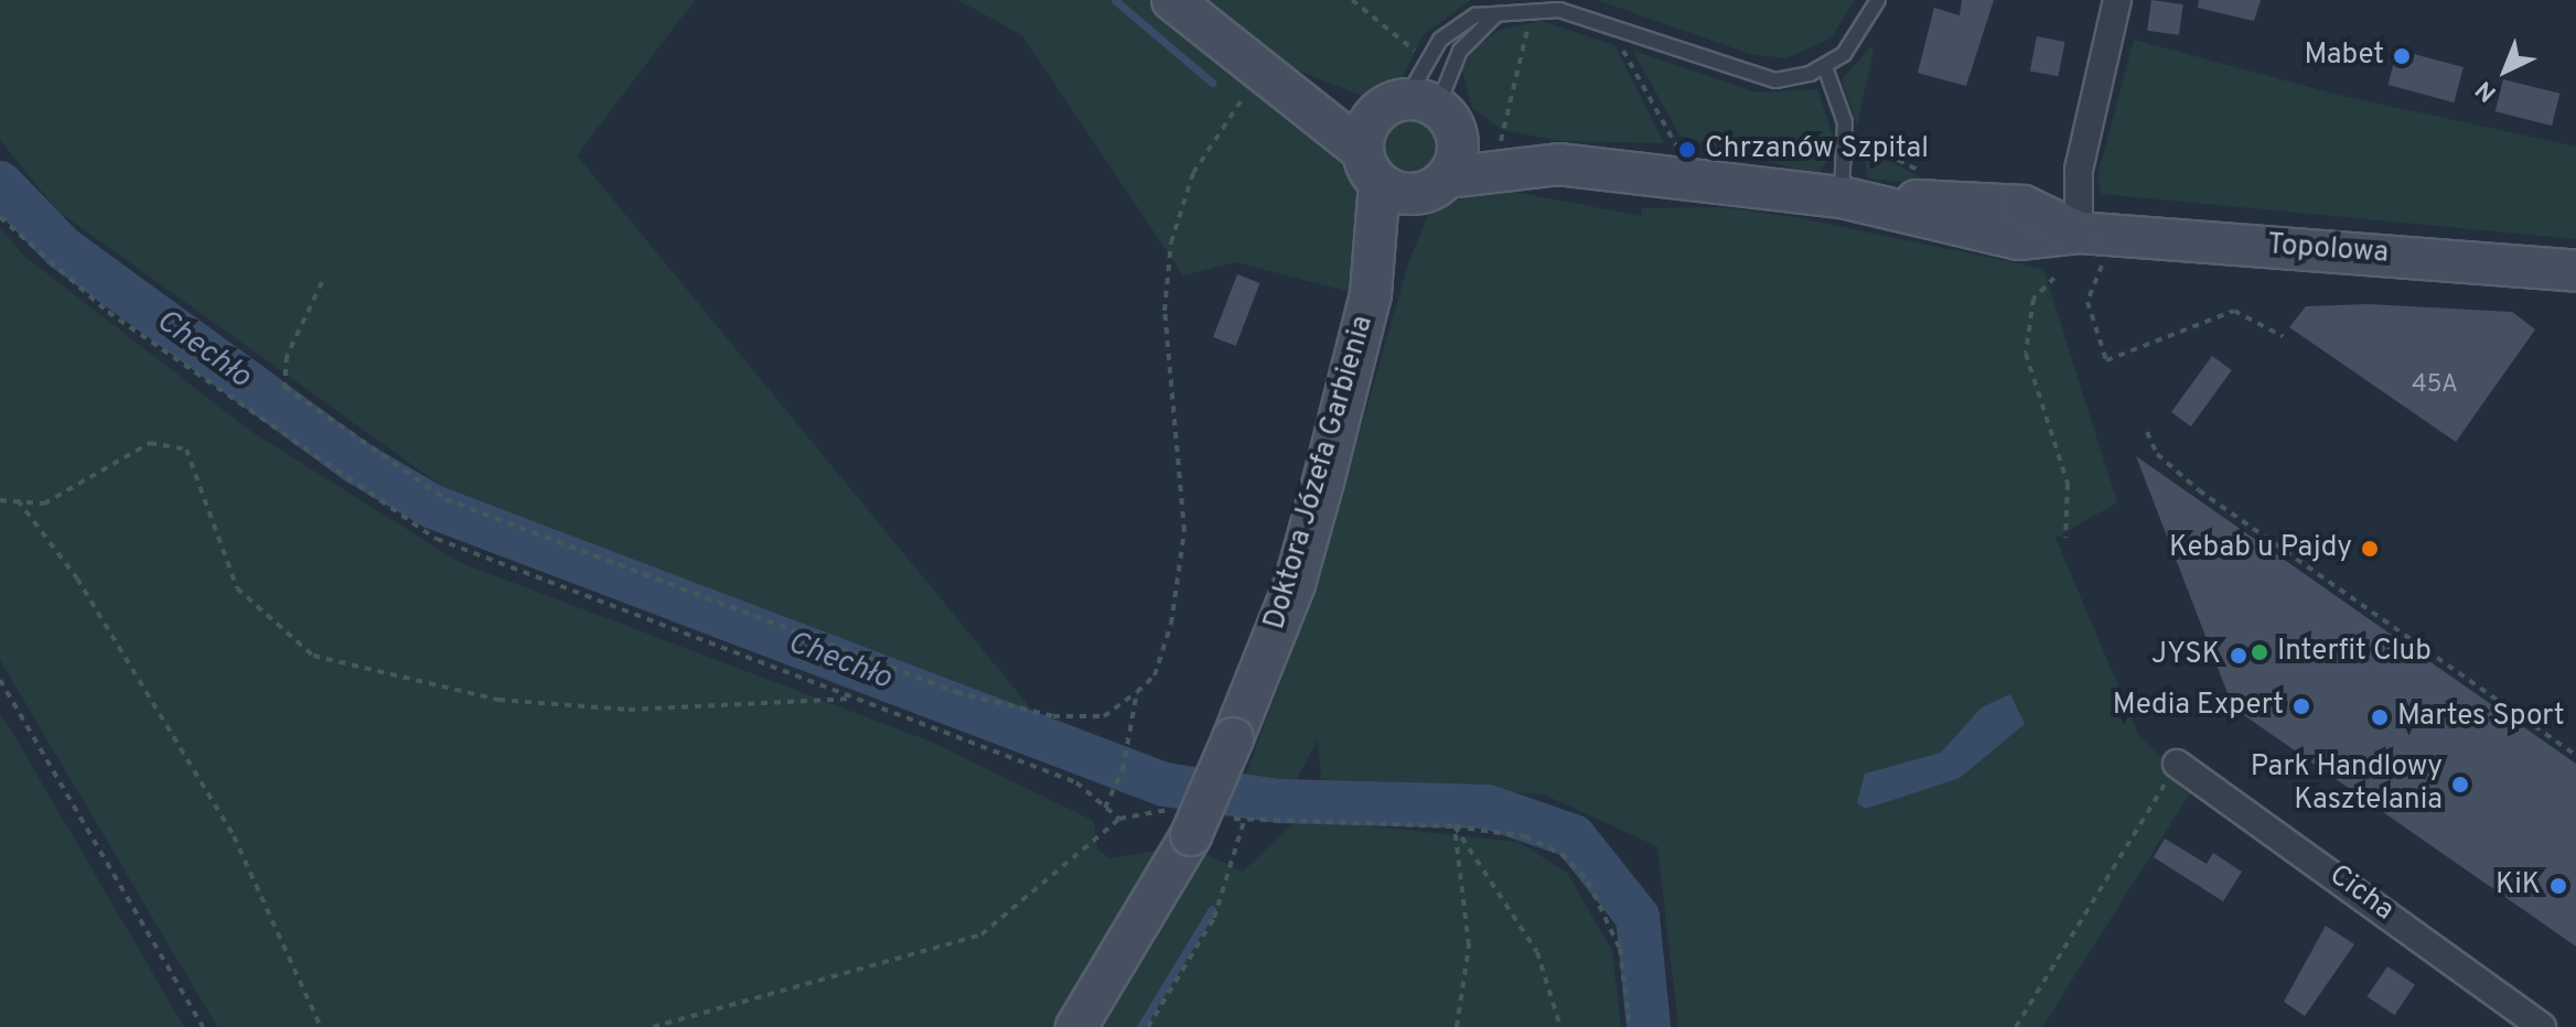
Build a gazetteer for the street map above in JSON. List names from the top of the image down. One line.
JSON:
{"streets":{"main road":["Topolowa","Doktora Józefa Garbienia"],"street":["Cicha"]},"crossings":[["Topolowa","Doktora Józefa Garbienia"]],"water":["Chechło"],"places":["Mabet","Chrzanów Szpital","Kebab u Pajdy","Interfit Club","JYSK","Media Expert","Martes Sport","Park Handlowy Kasztelania","KiK"],"house_numbers":["45A"],"north":"bottom left"}
